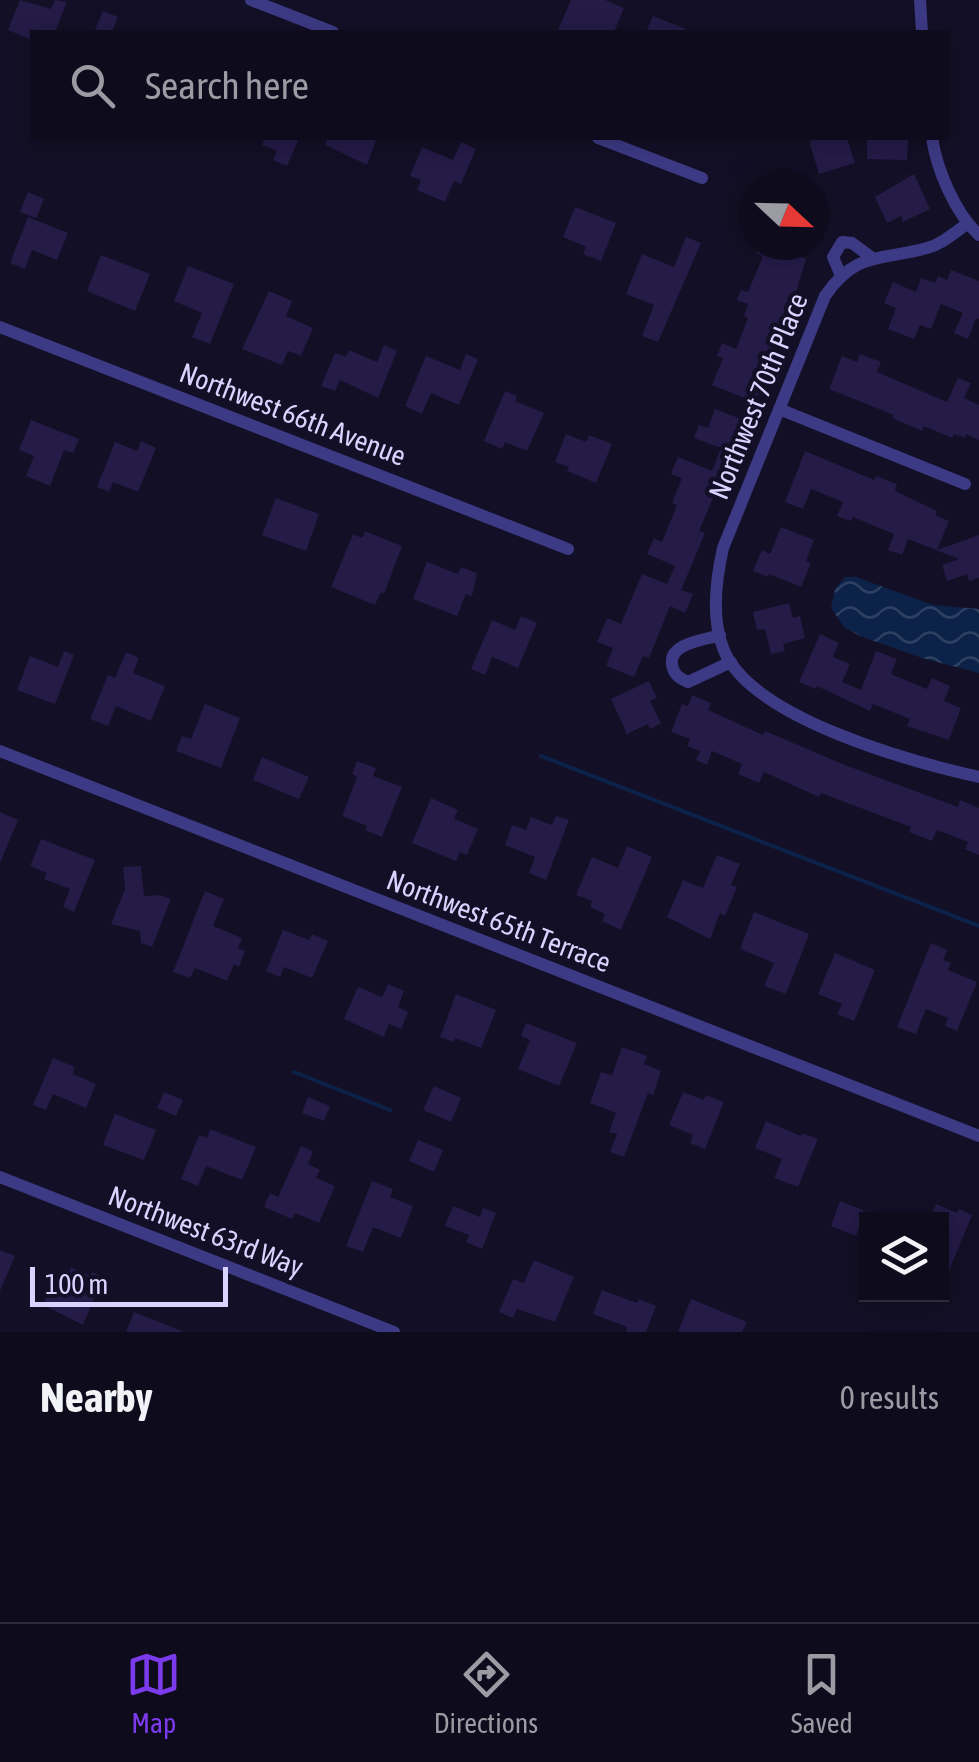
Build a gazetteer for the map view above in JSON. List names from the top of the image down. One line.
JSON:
{"streets":{"street":["Northwest 70th Place","Northwest 66th Avenue","Northwest 65th Terrace","Northwest 63rd Way"]},"scale_bar":"100 m","north":"right","page":{"search":"Search here","scale":"100 m","heading":["Nearby","0 results"],"nav":["Map","Directions","Saved"]}}
